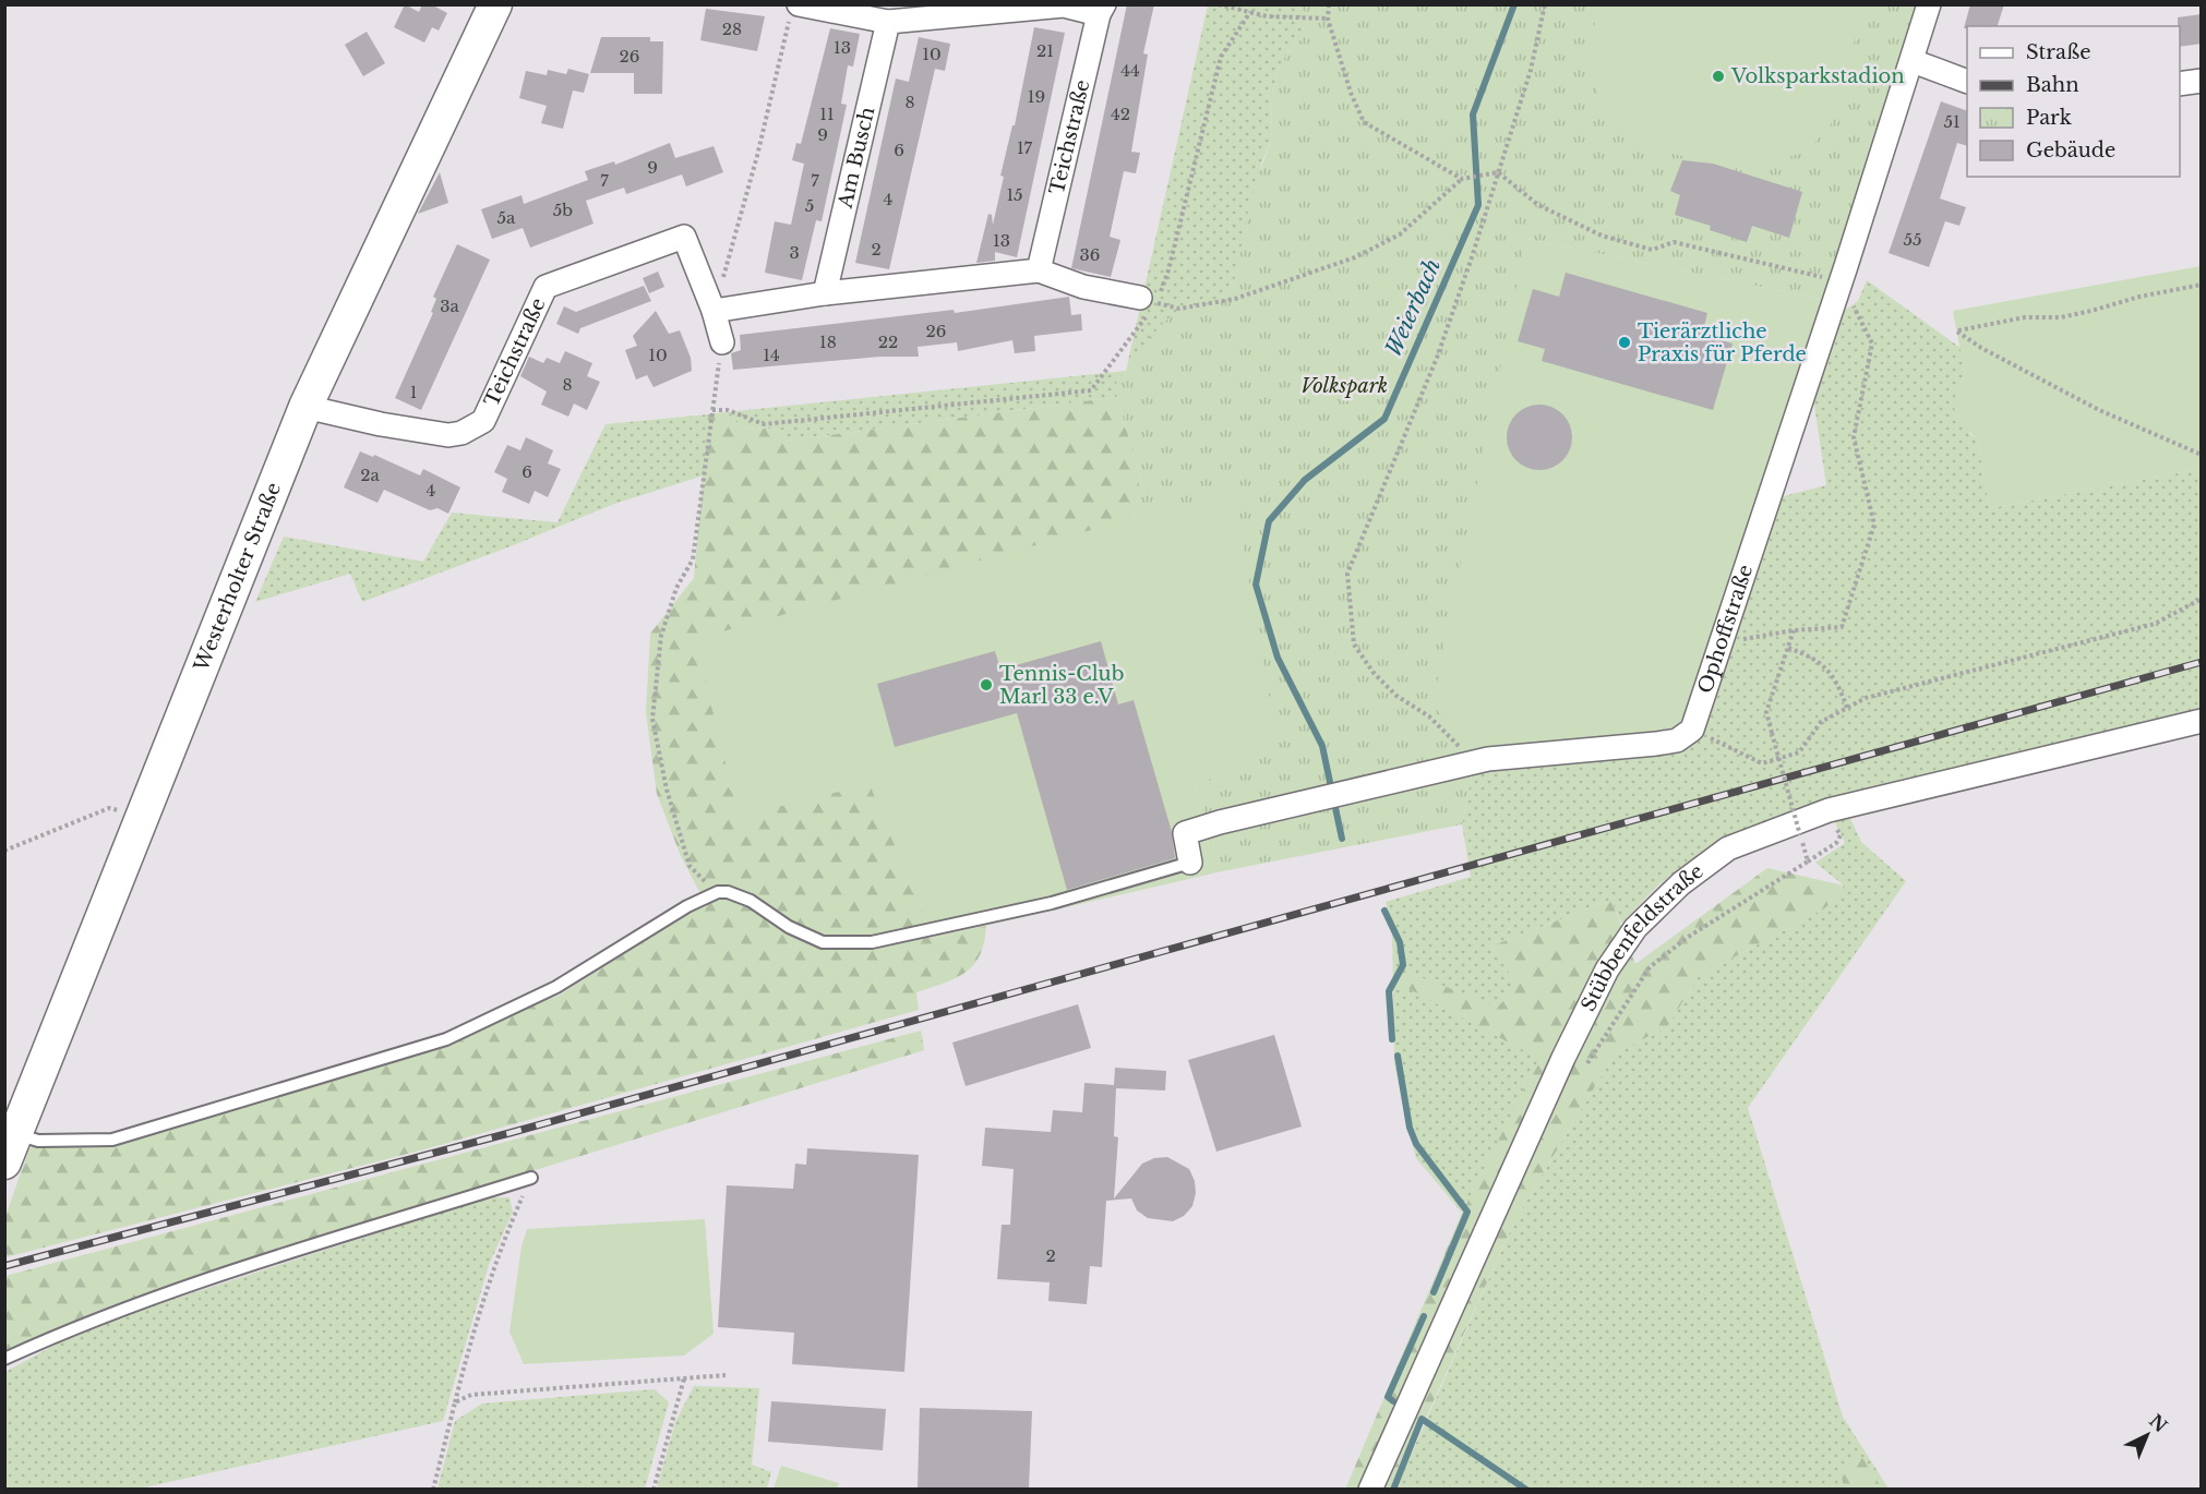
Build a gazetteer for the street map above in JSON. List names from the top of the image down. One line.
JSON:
{"streets":{"main road":["Westerholter Straße"],"street":["Teichstraße","Am Busch","Ophoffstraße","Stübbenfeldstraße"]},"crossings":[["Teichstraße","Westerholter Straße"]],"water":["Weierbach"],"parks":["Volkspark"],"places":["Volksparkstadion","Tierärztliche Praxis für Pferde","Tennis-Club Marl 33 e.V"],"house_numbers":["28","13","21","10","26","44","19","8","11","42","51","9","17","6","9","7","7","15","4","5","5b","5a","55","13","2","3","36","3a","26","18","22","10","14","8","1","6","2a","4","2"],"legend":["Straße","Bahn","Park","Gebäude"],"north":"top right"}
